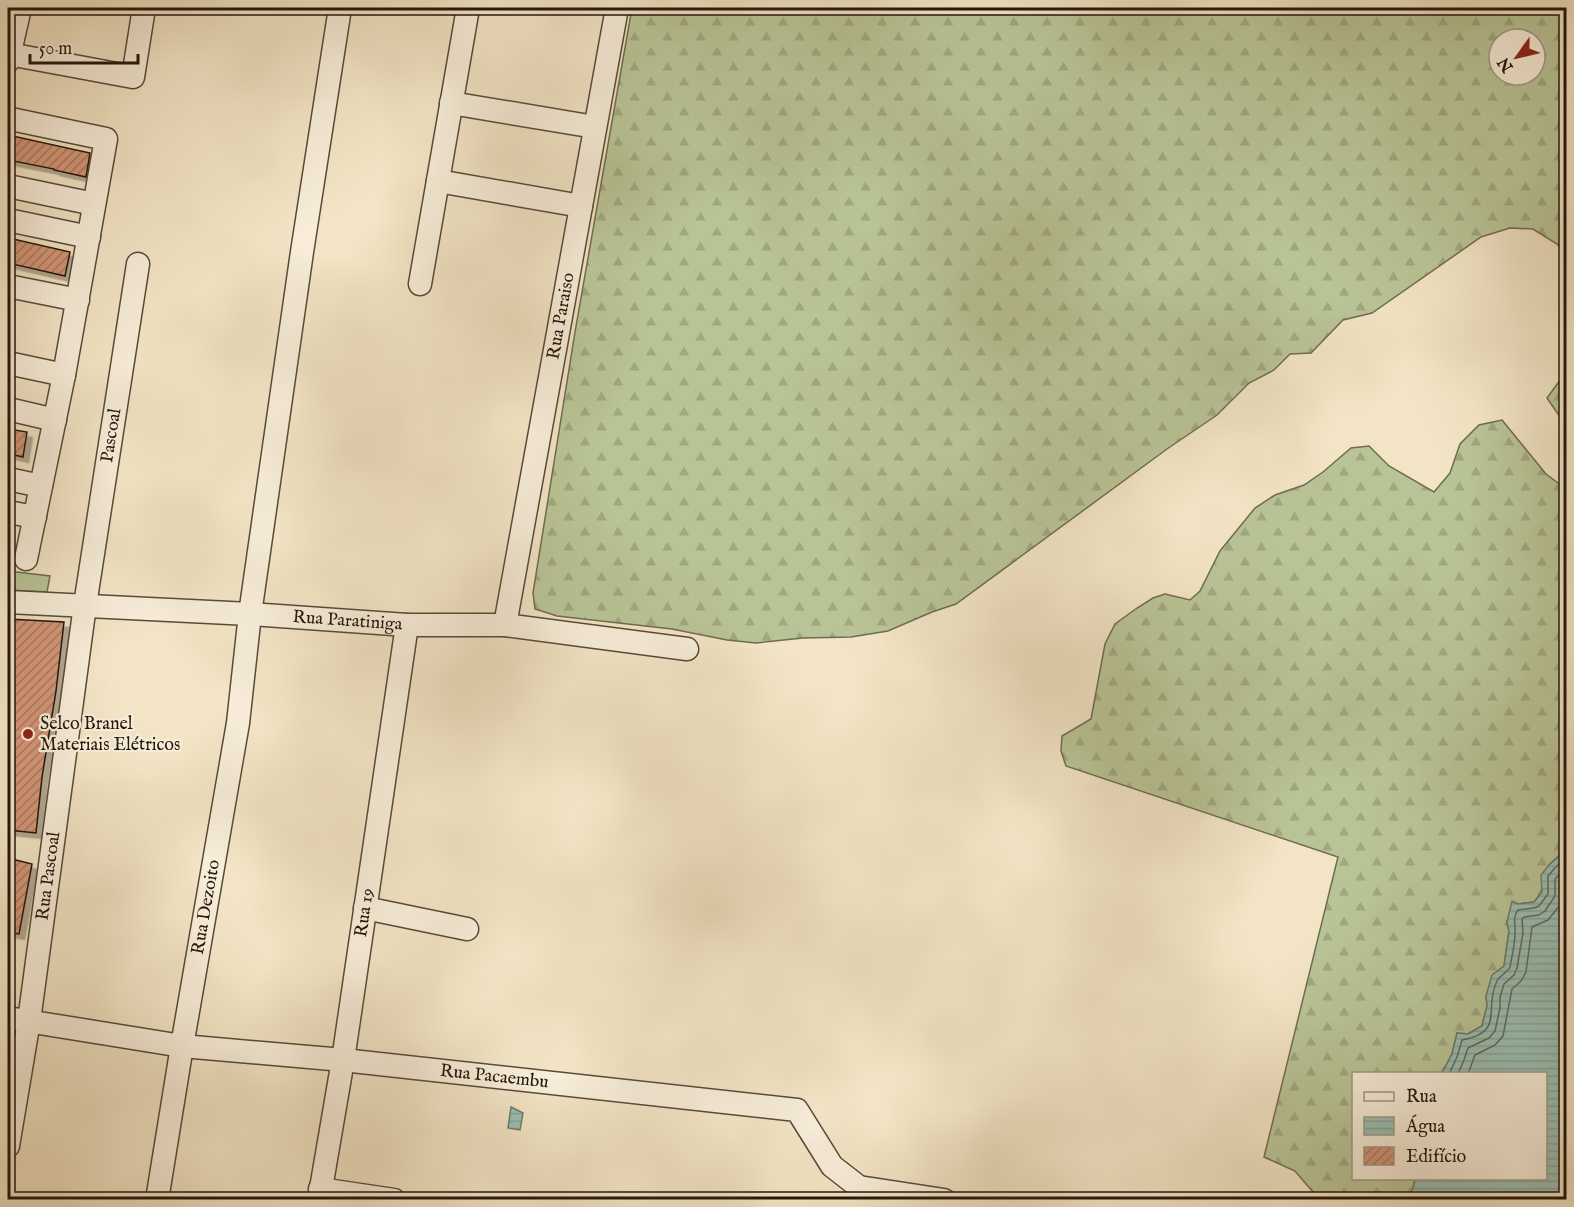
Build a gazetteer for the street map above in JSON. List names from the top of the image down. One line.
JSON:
{"streets":{"street":["Rua Paraiso","Pascoal","Rua Paratiniga","Rua Pascoal","Rua Dezoito","Rua 19","Rua Pacaembu"]},"crossings":[["Rua Paraiso","Rua Paratiniga"],["Pascoal","Rua Paratiniga"],["Pascoal","Rua Pascoal"],["Rua Paratiniga","Rua Pascoal"],["Rua Paratiniga","Rua Dezoito"],["Rua Paratiniga","Rua 19"],["Rua Pascoal","Rua Pacaembu"],["Rua Dezoito","Rua Pacaembu"],["Rua 19","Rua Pacaembu"]],"places":["Selco Branel Materiais Elétricos"],"legend":["Rua","Água","Edifício"],"scale_bar":"50 m","north":"bottom left"}
